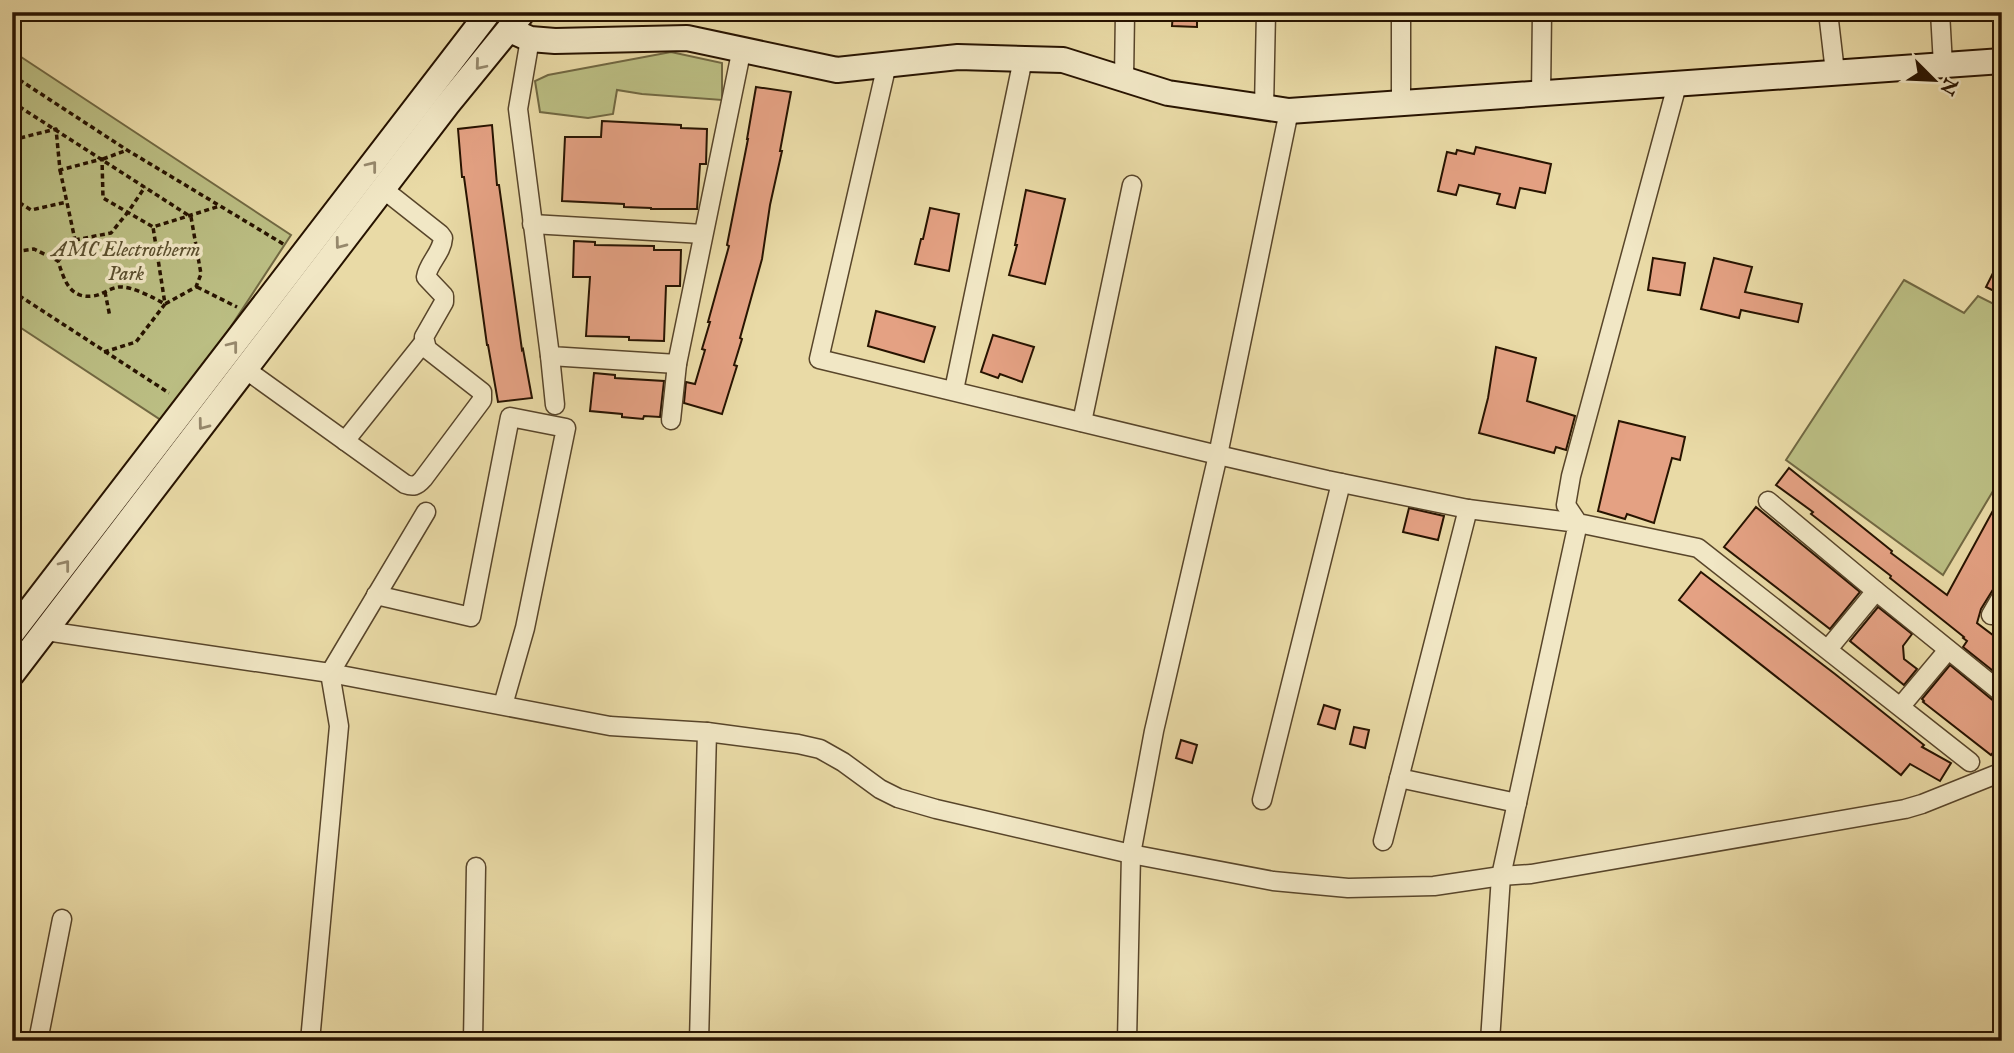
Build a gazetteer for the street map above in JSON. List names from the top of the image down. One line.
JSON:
{"parks":["AMC Electrotherm Park"],"north":"bottom right"}
